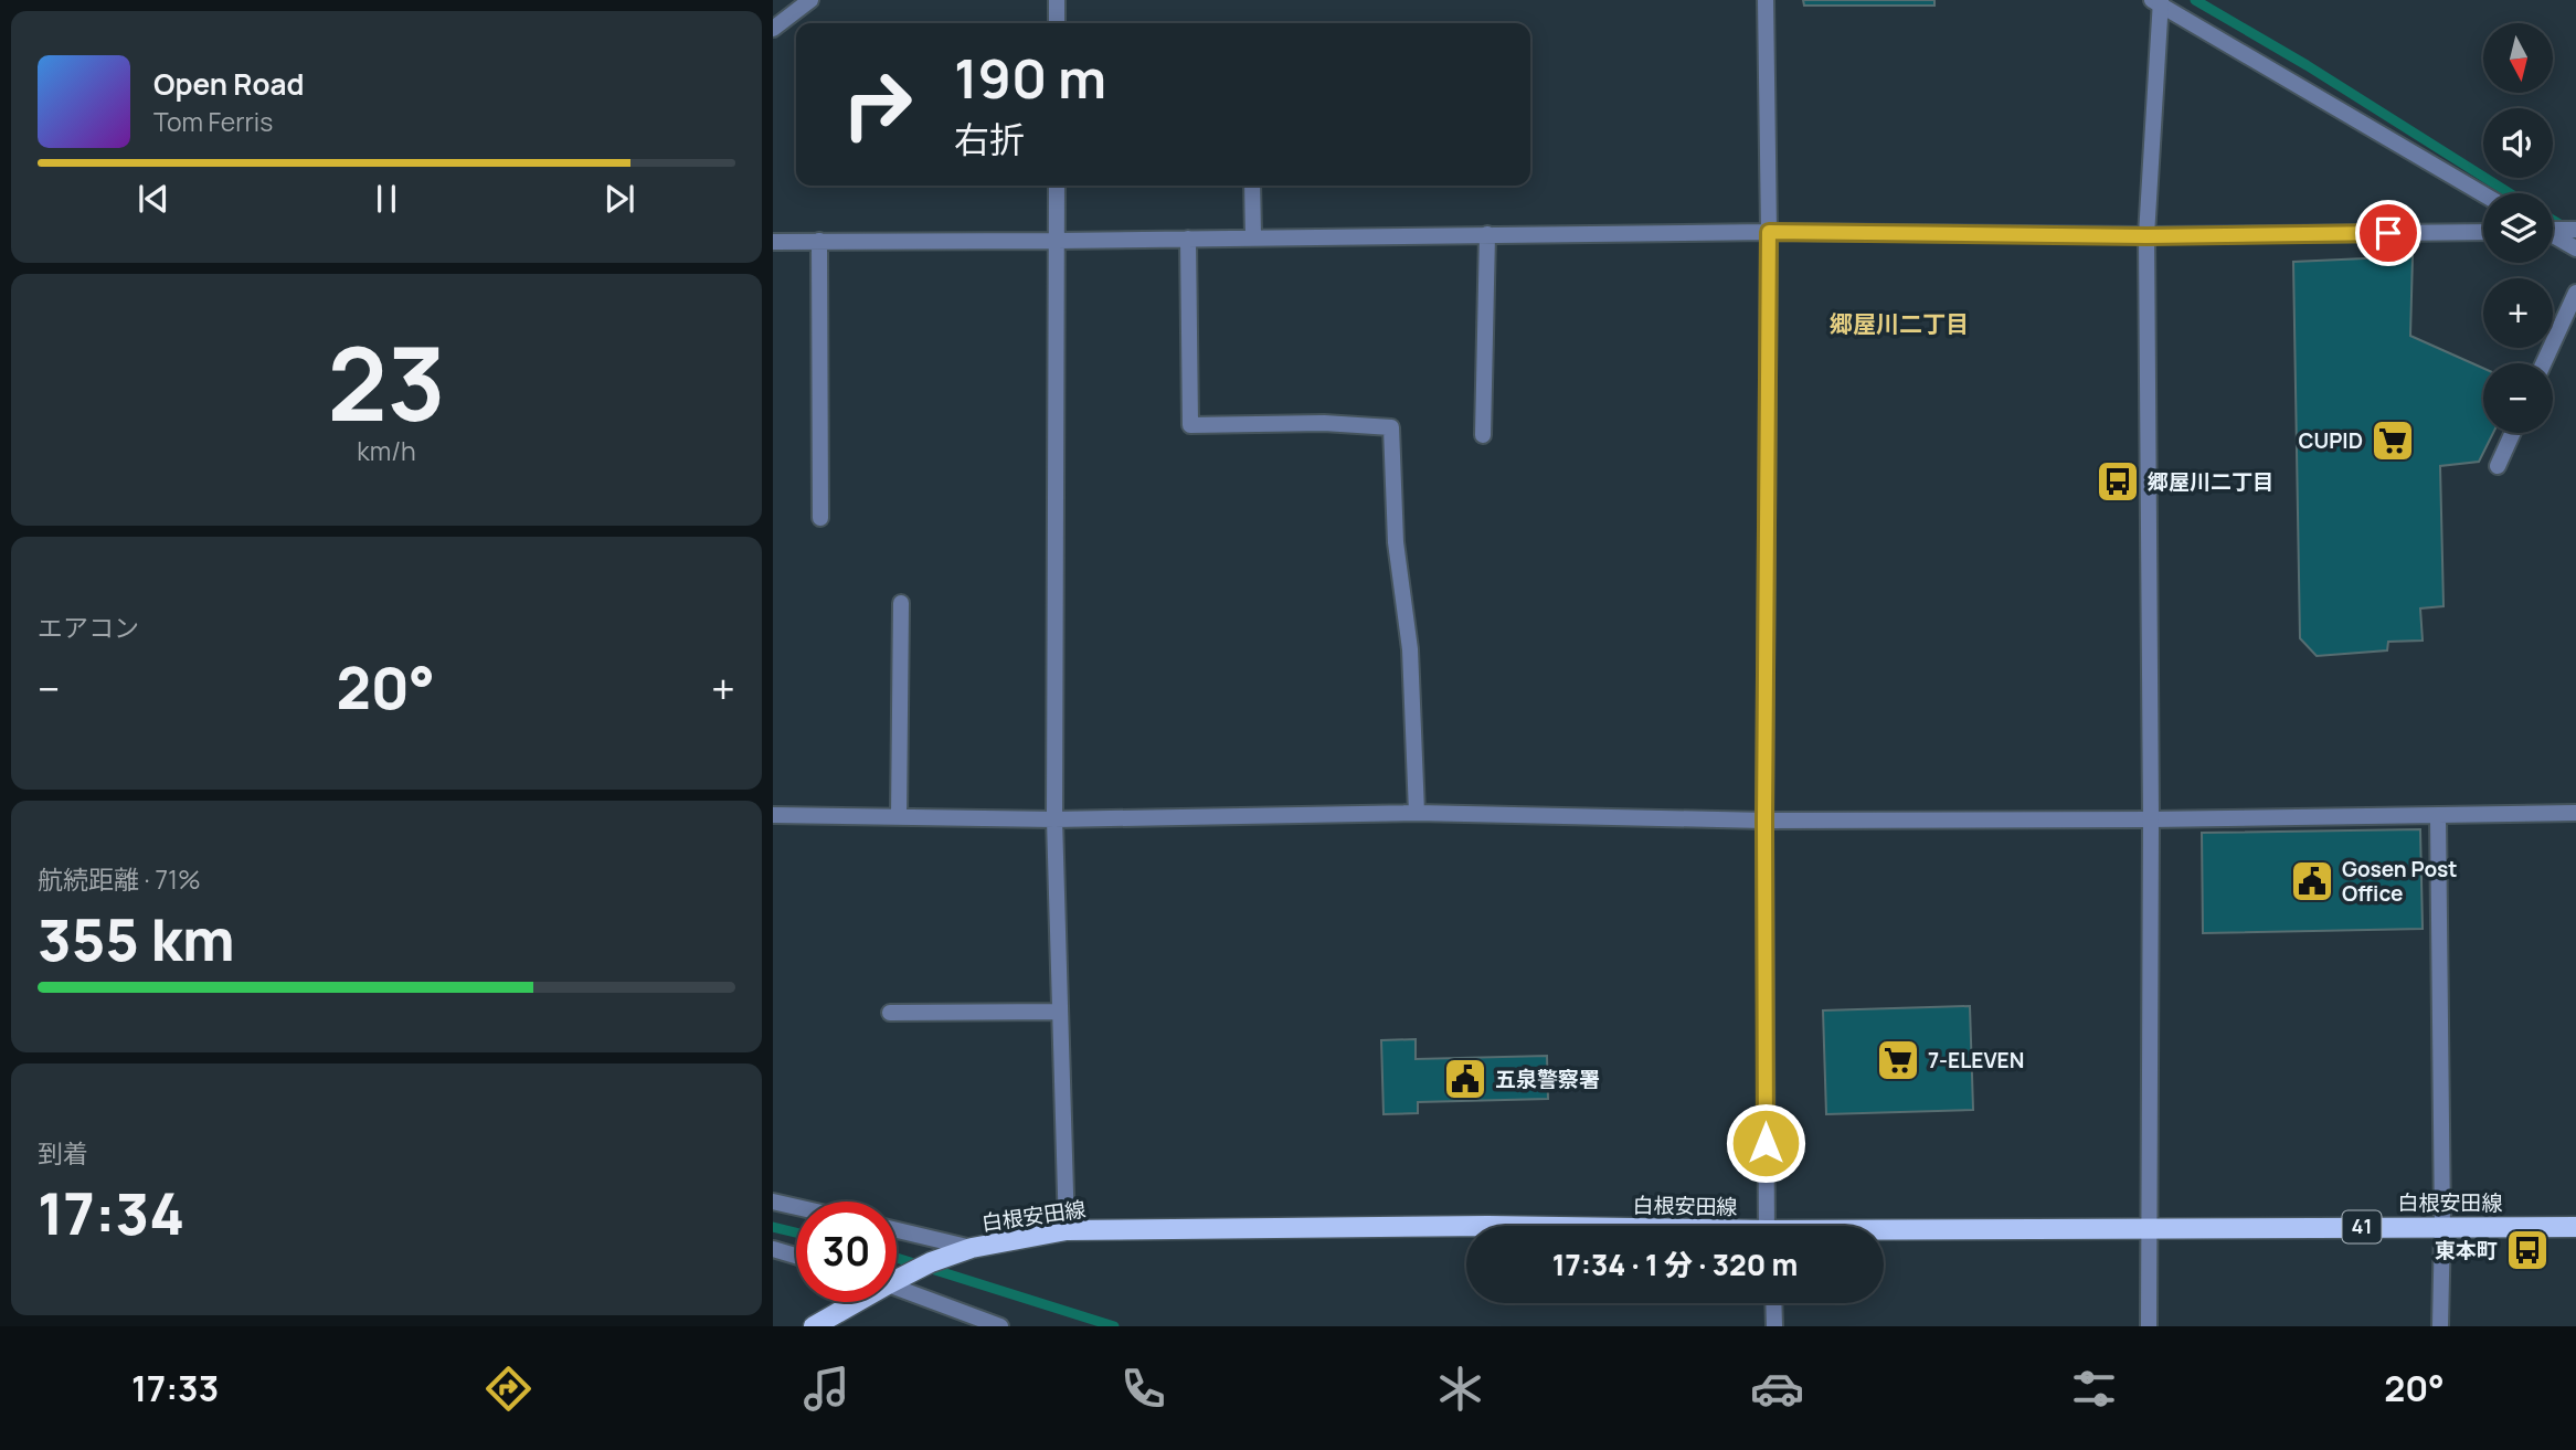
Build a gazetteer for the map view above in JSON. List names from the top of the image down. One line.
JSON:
{"streets":{"main road":["白根安田線","41"]},"districts":["郷屋川二丁目"],"places":{"supermarket":["CUPID","7-ELEVEN"],"bus stop":["郷屋川二丁目","東本町"],"public building":["Gosen Post Office","五泉警察署"]},"north":"bottom","page":{"map_buttons":["+","−"],"turn":["190 m","右折"],"song":["Open Road","Tom Ferris"],"tile":[["23","km/h"],"エアコン",["航続距離 · 71%","355 km"],["到着","17:34"]],"heat":["−","20°","+"],"limit":"30","trip":"17:34 · 1 分 · 320 m","tabs":["17:33","20°"]}}
